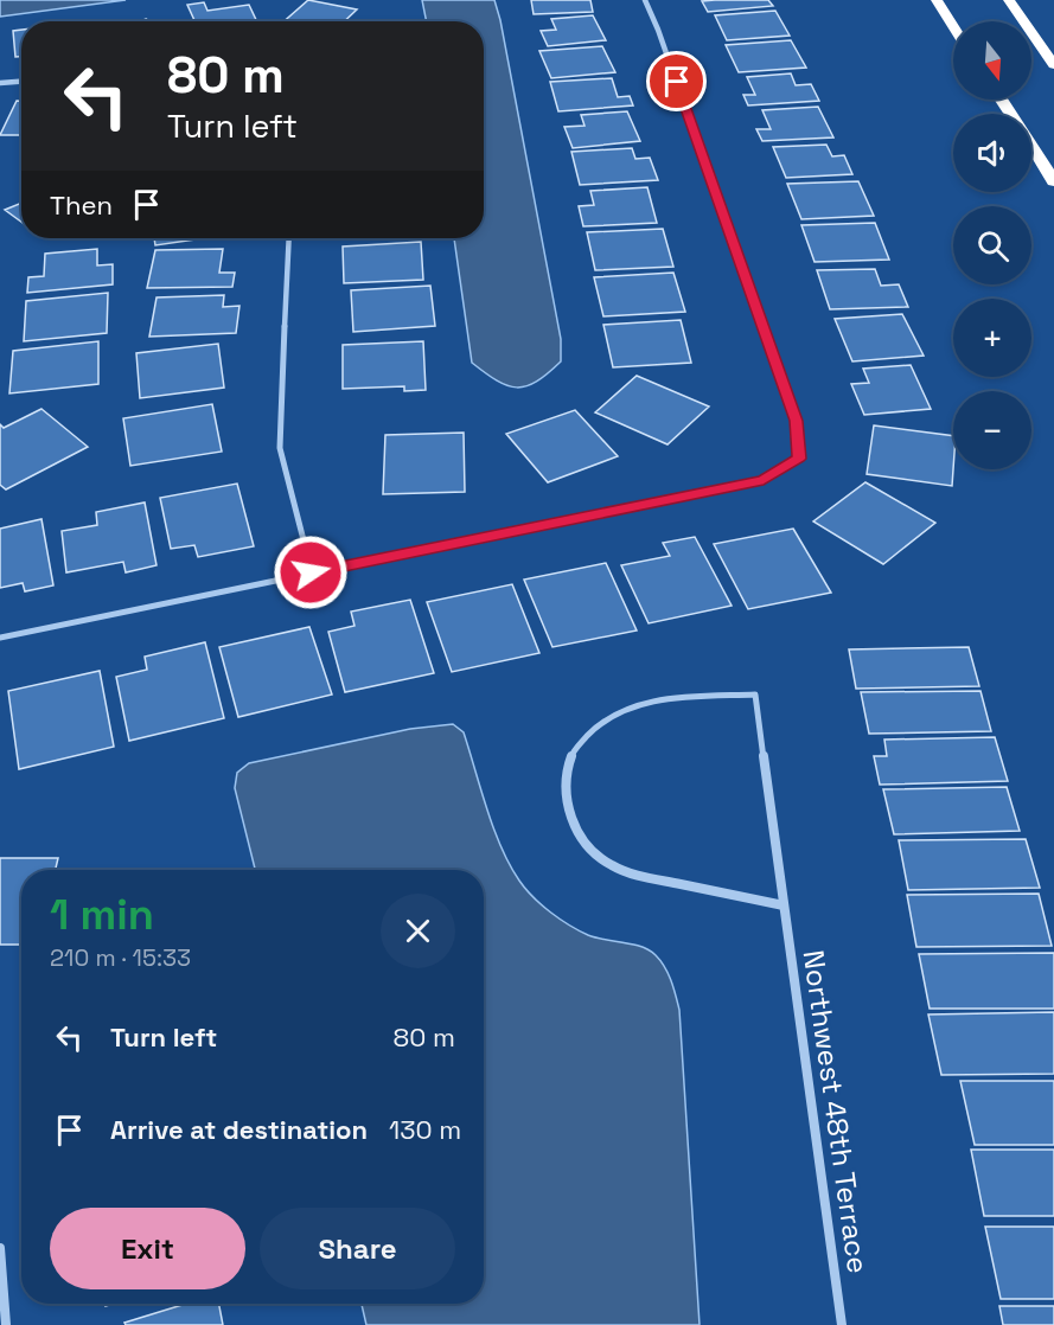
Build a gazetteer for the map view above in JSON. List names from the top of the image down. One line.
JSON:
{"streets":{"street":["Northwest 48th Terrace"]},"north":"bottom","page":{"map_buttons":["+","−"],"turn":["80 m","Turn left"],"then":"Then","heading":["1 min","210 m · 15:33"],"list":[{"name":"Turn left","value":"80 m"},{"name":"Arrive at destination","value":"130 m"}],"buttons":["Exit","Share"]}}
